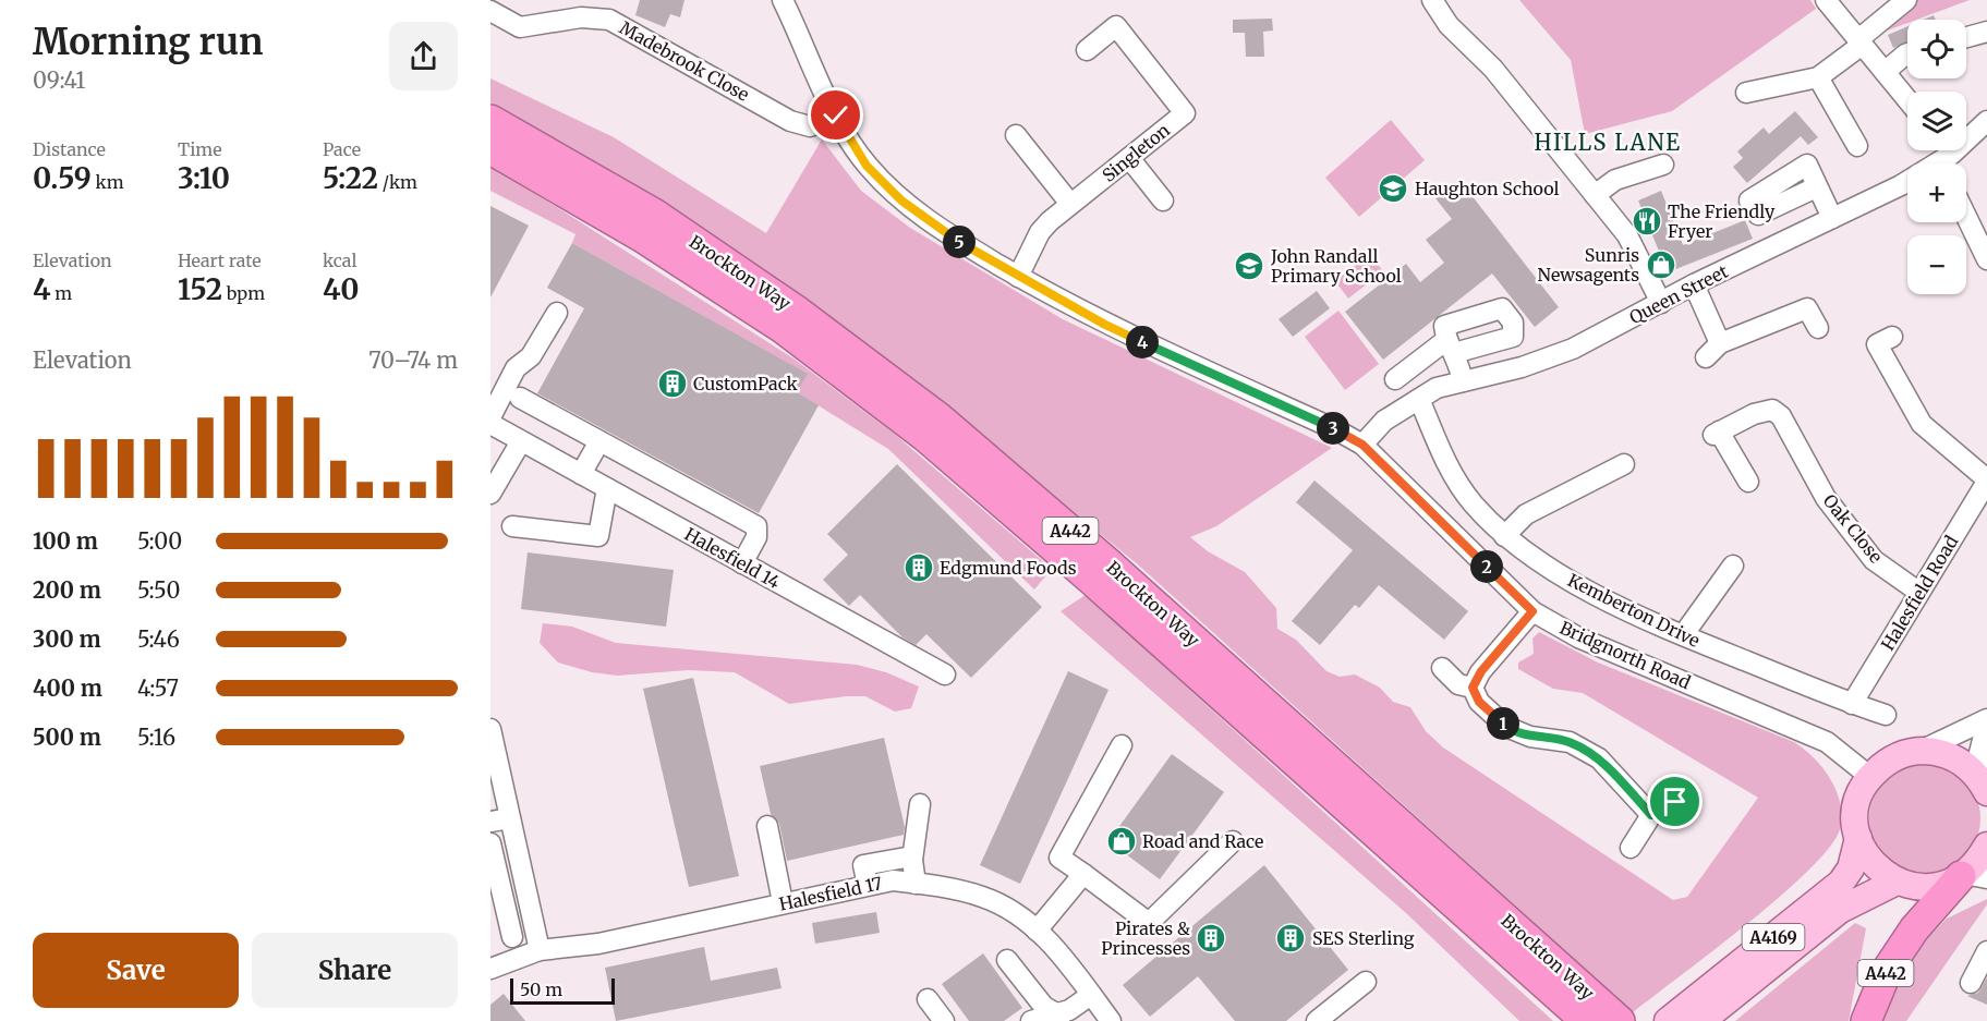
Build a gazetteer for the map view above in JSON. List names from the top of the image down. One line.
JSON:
{"streets":{"highway":["Brockton Way","A442"],"main road":["A4169"],"street":["Madebrook Close","Singleton","Queen Street","Oak Close","Halesfield 14","Halesfield Road","Kemberton Drive","Bridgnorth Road","Halesfield 17"]},"crossings":[["Madebrook Close","Bridgnorth Road"],["Singleton","Bridgnorth Road"],["Queen Street","Kemberton Drive"],["Queen Street","Bridgnorth Road"],["Oak Close","Halesfield Road"],["Halesfield Road","Kemberton Drive"]],"districts":["HILLS LANE"],"places":{"school or university":["Haughton School","John Randall Primary School"],"restaurant":["The Friendly Fryer"],"shop":["Sunris Newsagents","Road and Race"],"building":["CustomPack","Edgmund Foods","Pirates & Princesses","SES Sterling"]},"scale_bar":"50 m","page":{"heading":["Morning run","09:41"],"map_buttons":["+","−"],"stats":[["Distance","0.59 km"],["Time","3:10"],["Pace","5:22 /km"],["Elevation","4 m"],["Heart rate","152 bpm"],["kcal","40"]],"pins":["5","4","3","2","1"],"chart":["Elevation","70–74 m"],"list":[{"name":"100 m","note":"5:00"},{"name":"200 m","note":"5:50"},{"name":"300 m","note":"5:46"},{"name":"400 m","note":"4:57"},{"name":"500 m","note":"5:16"}],"buttons":["Save","Share"],"scale":"50 m"}}
